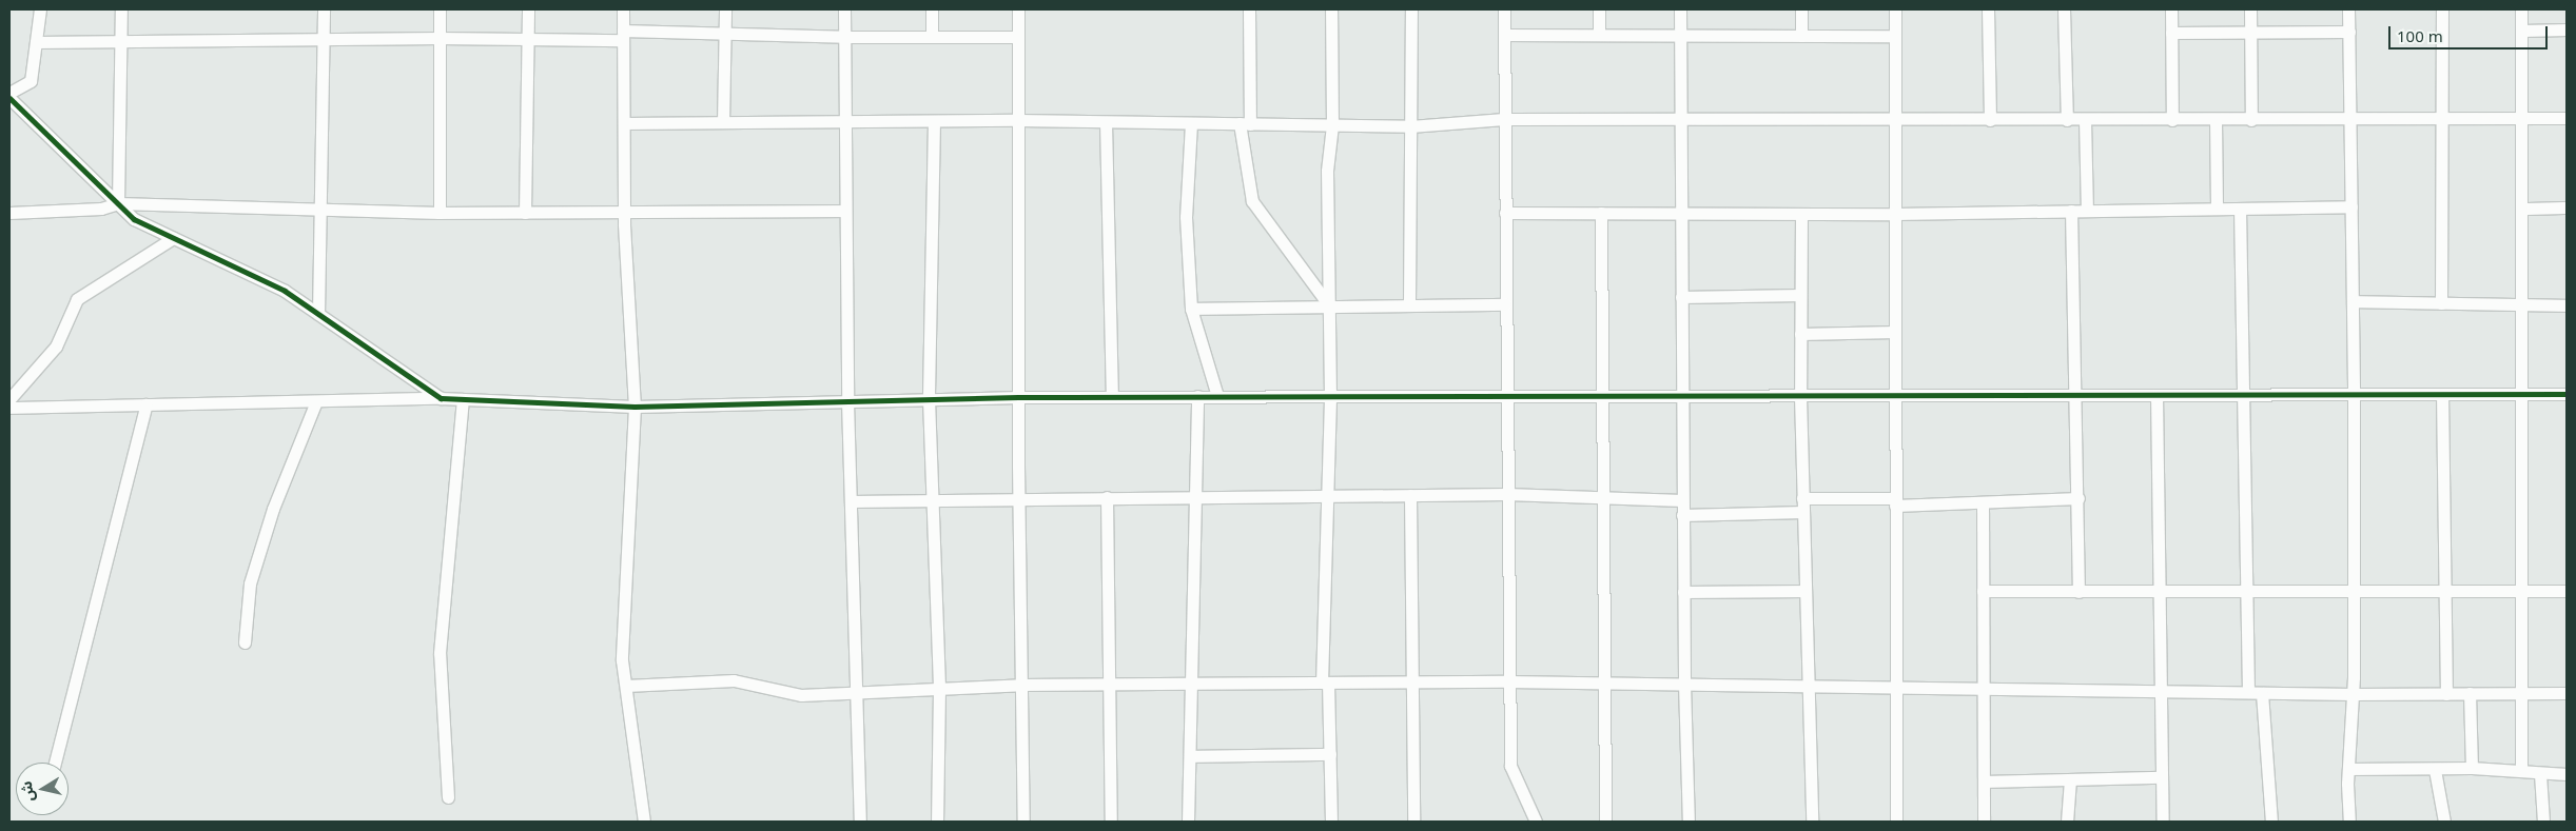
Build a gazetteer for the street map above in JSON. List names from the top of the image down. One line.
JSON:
{"scale_bar":"100 m","north":"left"}
